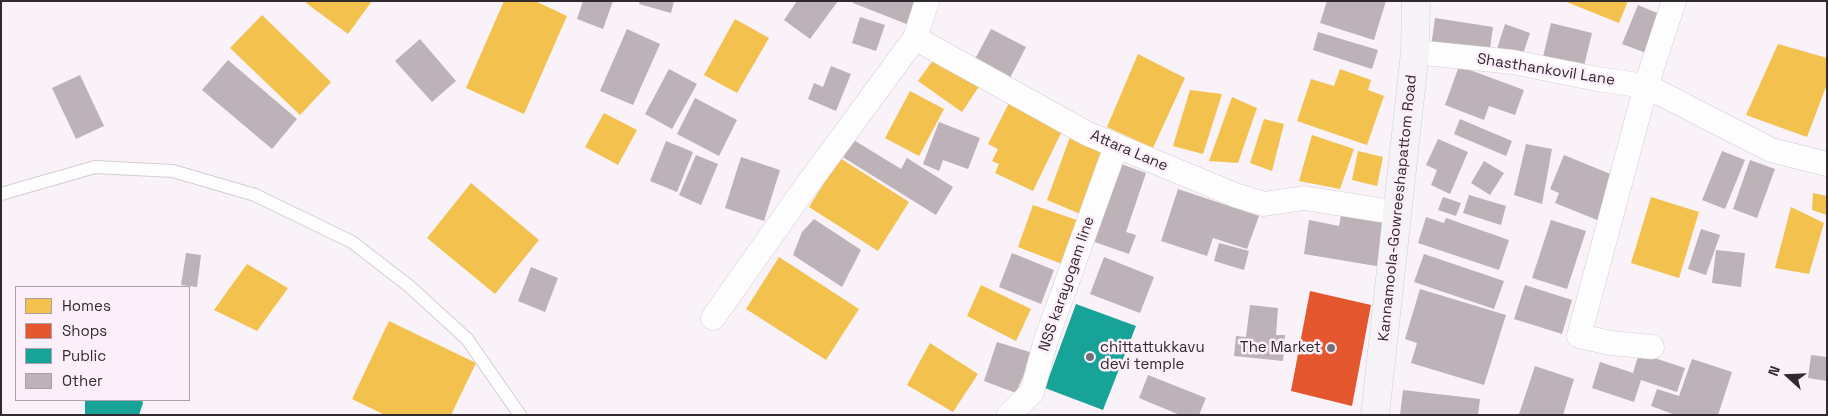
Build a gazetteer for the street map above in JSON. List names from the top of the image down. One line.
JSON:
{"streets":{"main road":["Kannamoola-Gowreeshapattom Road"],"street":["Shasthankovil Lane","Attara Lane","NSS karayogam line"]},"crossings":[["Shasthankovil Lane","Kannamoola-Gowreeshapattom Road"],["Attara Lane","Kannamoola-Gowreeshapattom Road"],["Attara Lane","NSS karayogam line"]],"places":["The Market","chittattukkavu devi temple"],"legend":["Homes","Shops","Public","Other"],"north":"left"}
